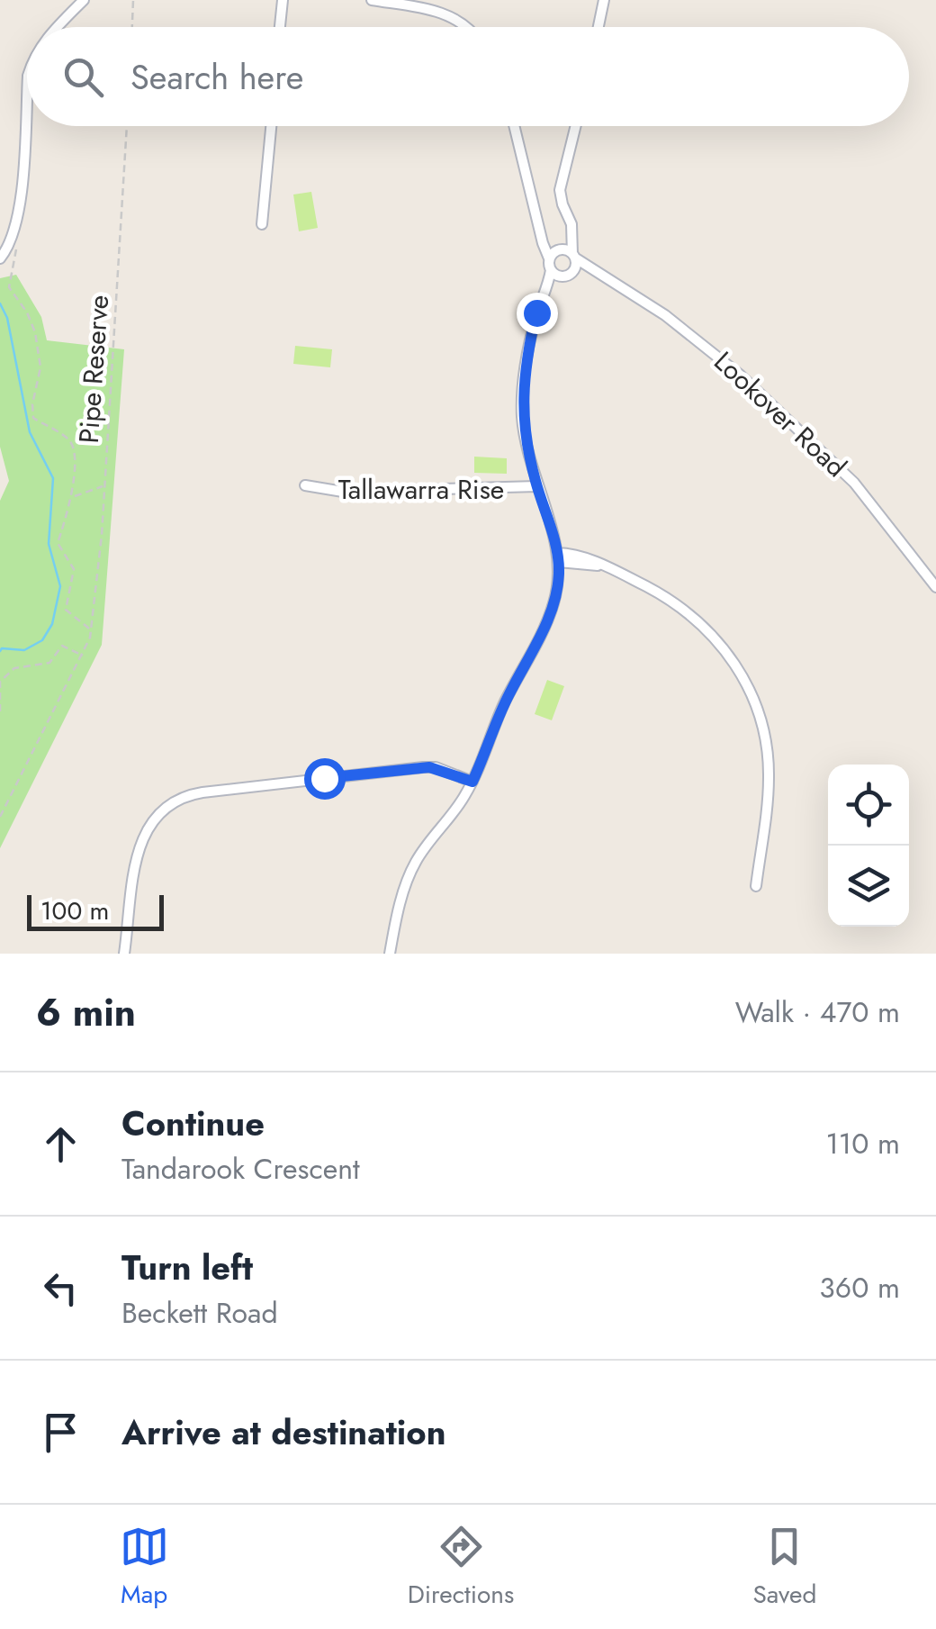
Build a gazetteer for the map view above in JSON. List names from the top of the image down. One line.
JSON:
{"streets":{"street":["Lookover Road","Tallawarra Rise"],"path":["Pipe Reserve"]},"scale_bar":"100 m","page":{"search":"Search here","scale":"100 m","heading":["6 min","Walk · 470 m"],"list":[["Continue","Tandarook Crescent","110 m"],["Turn left","Beckett Road","360 m"],"Arrive at destination"],"nav":["Map","Directions","Saved"]}}
